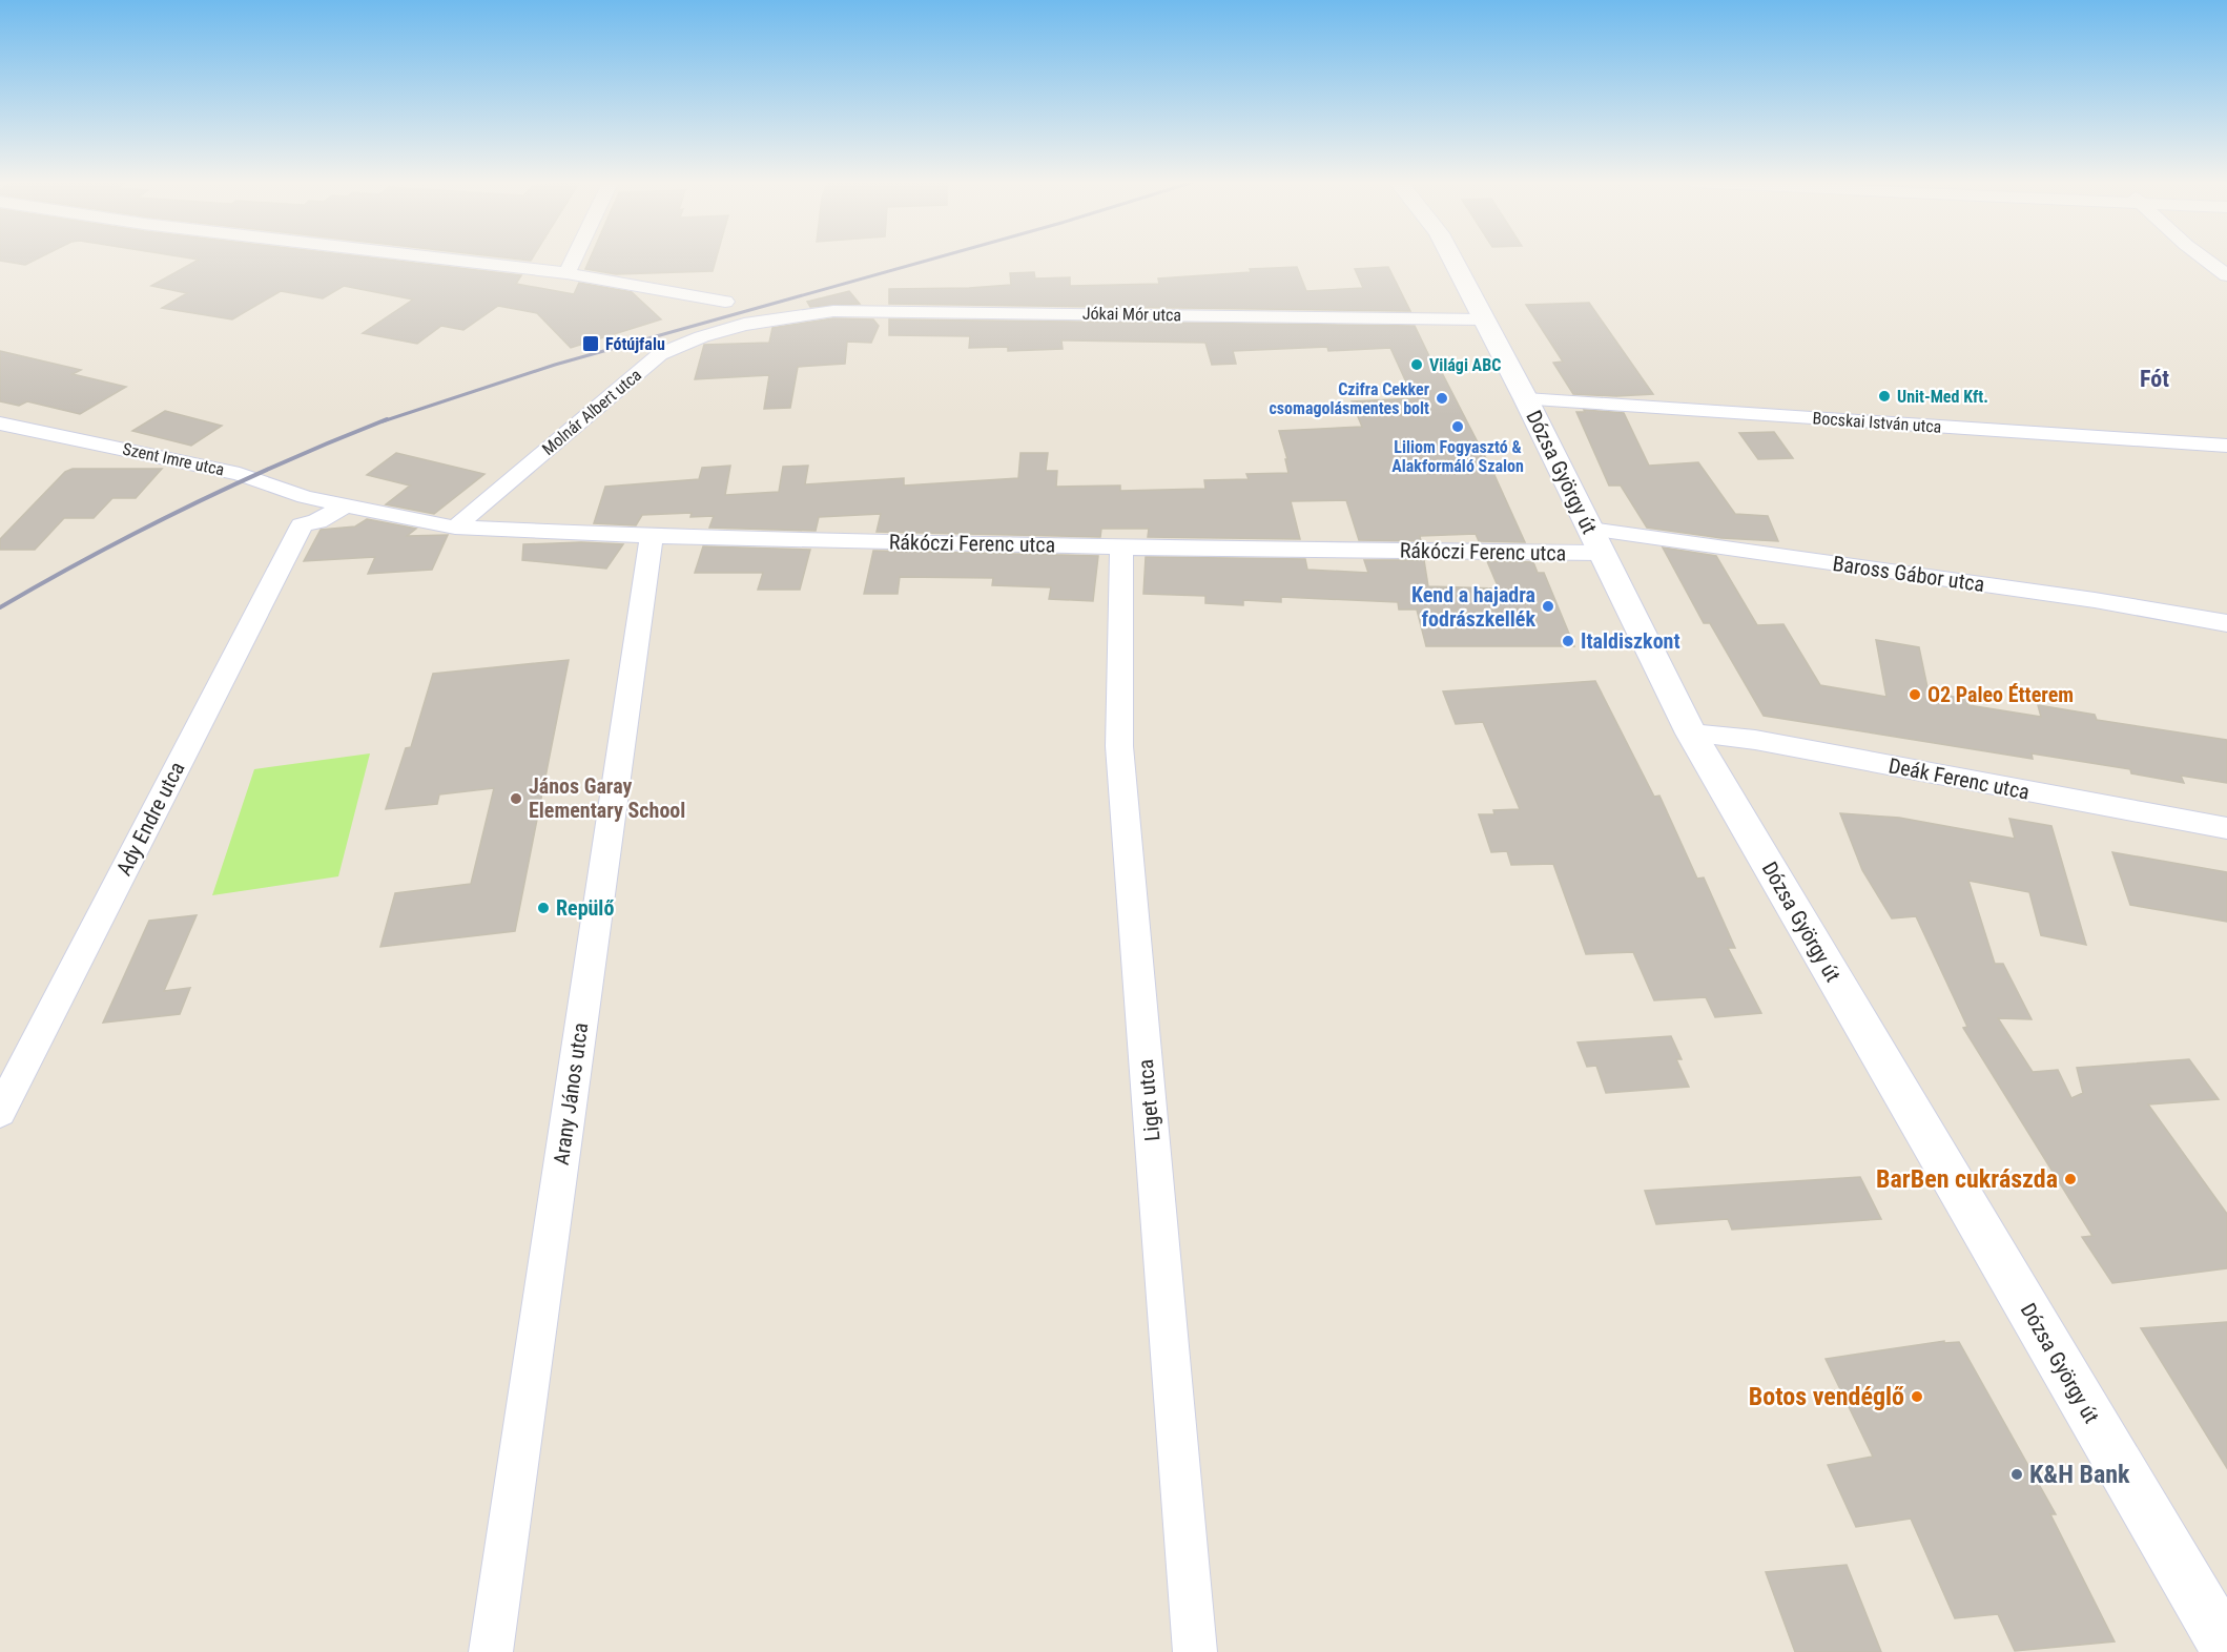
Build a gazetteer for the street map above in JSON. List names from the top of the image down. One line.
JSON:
{"streets":{"main road":["Dózsa György út"],"street":["Jókai Mór utca","Molnár Albert utca","Bocskai István utca","Szent Imre utca","Rákóczi Ferenc utca","Baross Gábor utca","Deák Ferenc utca","Ady Endre utca","Arany János utca","Liget utca"]},"crossings":[["Jókai Mór utca","Molnár Albert utca"],["Jókai Mór utca","Dózsa György út"],["Molnár Albert utca","Rákóczi Ferenc utca"],["Bocskai István utca","Dózsa György út"],["Szent Imre utca","Rákóczi Ferenc utca"],["Szent Imre utca","Ady Endre utca"],["Dózsa György út","Rákóczi Ferenc utca"],["Dózsa György út","Baross Gábor utca"],["Dózsa György út","Deák Ferenc utca"],["Rákóczi Ferenc utca","Arany János utca"],["Rákóczi Ferenc utca","Liget utca"]],"districts":["Fót"],"places":{"transit":["Fótújfalu"],"other":["Világi ABC","Unit-Med Kft.","Czifra Cekker csomagolásmentes bolt","Liliom Fogyasztó & Alakformáló Szalon","Kend a hajadra fodrászkellék","Italdiszkont","O2 Paleo Étterem","János Garay Elementary School","Repülő","BarBen cukrászda","Botos vendéglő","K&H Bank"]}}
